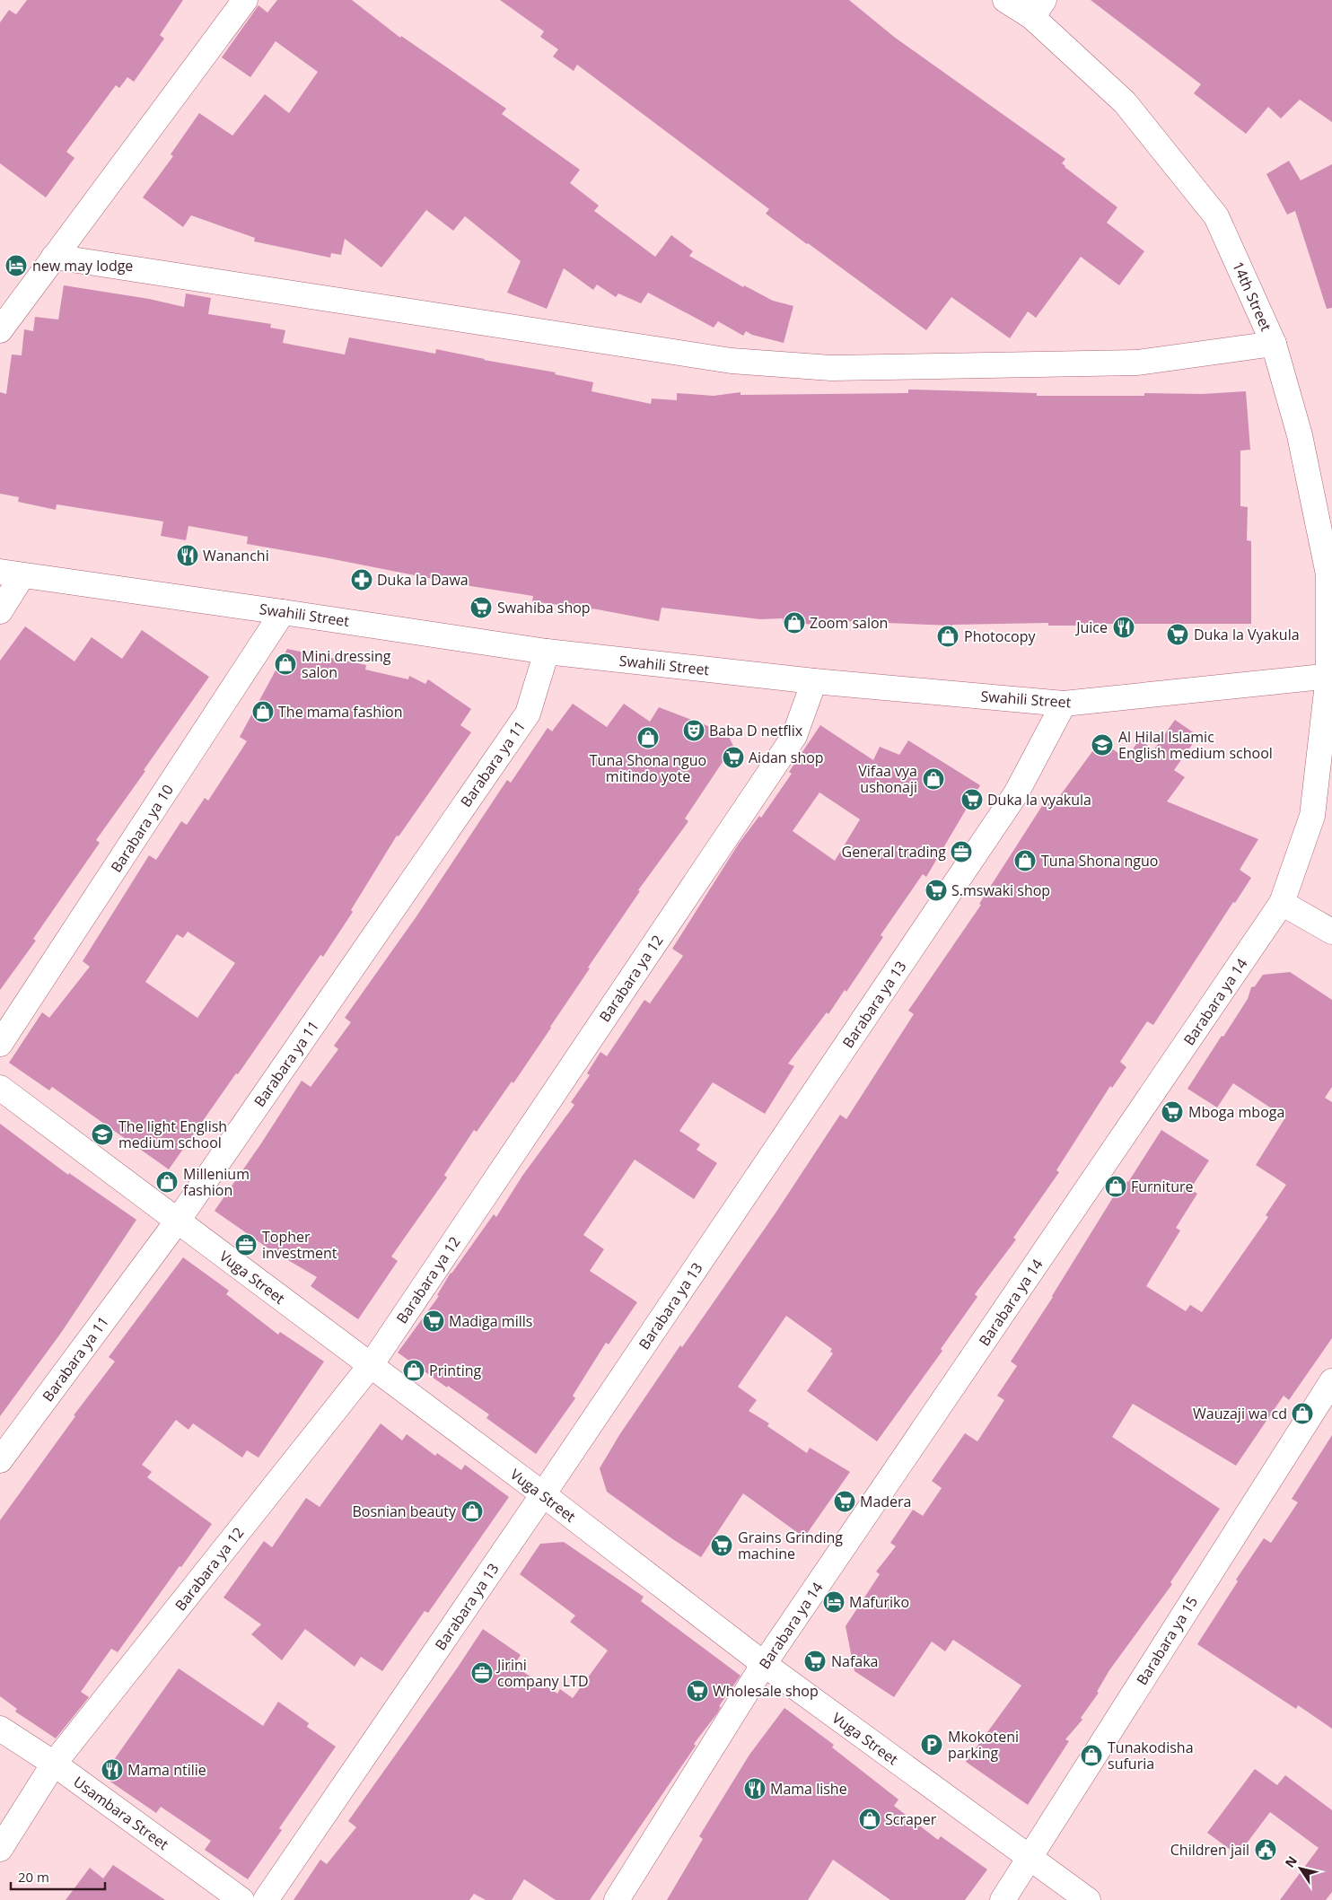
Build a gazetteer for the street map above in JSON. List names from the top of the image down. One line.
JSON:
{"streets":{"street":["14th Street","Swahili Street","Barabara ya 11","Barabara ya 10","Barabara ya 12","Barabara ya 14","Barabara ya 13","Vuga Street","Barabara ya 15","Usambara Street"]},"crossings":[["14th Street","Swahili Street"],["14th Street","Barabara ya 14"],["Swahili Street","Barabara ya 11"],["Swahili Street","Barabara ya 10"],["Swahili Street","Barabara ya 12"],["Swahili Street","Barabara ya 14"],["Swahili Street","Barabara ya 13"],["Barabara ya 11","Vuga Street"],["Barabara ya 12","Vuga Street"],["Barabara ya 12","Usambara Street"],["Barabara ya 14","Vuga Street"],["Barabara ya 13","Vuga Street"],["Vuga Street","Barabara ya 15"]],"places":{"hotel":["new may lodge","Mafuriko"],"restaurant":["Wananchi","Juice","Mama ntilie","Mama lishe"],"pharmacy":["Duka la Dawa"],"supermarket":["Swahiba shop","Duka la Vyakula","Aidan shop","Duka la vyakula","S.mswaki shop","Mboga mboga","Madiga mills","Madera","Grains Grinding machine","Nafaka","Wholesale shop"],"shop":["Zoom salon","Photocopy","Mini dressing salon","The mama fashion","Tuna Shona nguo mitindo yote","Vifaa vya ushonaji","Tuna Shona nguo","Millenium fashion","Furniture","Printing","Wauzaji wa cd","Bosnian beauty","Tunakodisha sufuria","Scraper"],"theatre":["Baba D netflix"],"school or university":["Al Hilal Islamic English medium school","The light English medium school"],"office":["General trading","Topher investment","Jirini company LTD"],"parking":["Mkokoteni parking"],"public building":["Children jail"]},"scale_bar":"20 m","north":"top left"}
